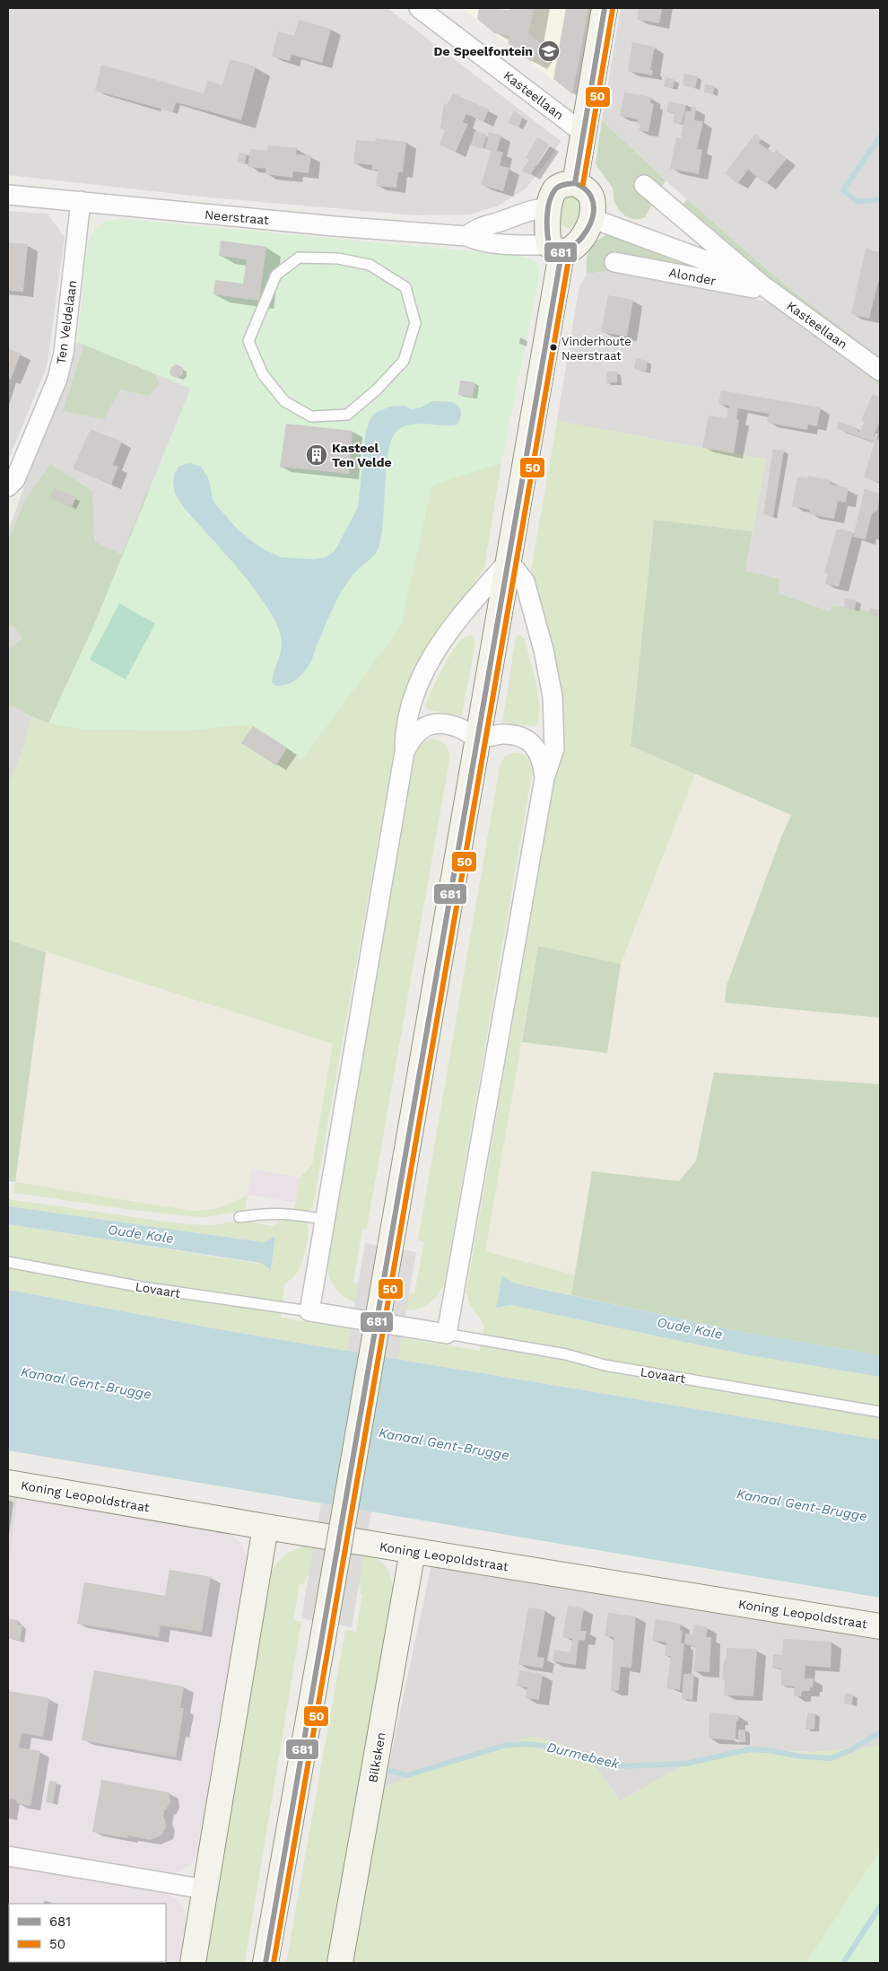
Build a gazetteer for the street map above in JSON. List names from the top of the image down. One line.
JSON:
{"streets":{"street":["Kasteellaan","Neerstraat","Alonder","Ten Veldelaan","Koning Leopoldstraat","Bilksken"],"lane":["Lovaart"]},"crossings":[["Kasteellaan","Neerstraat"],["Kasteellaan","Alonder"],["Neerstraat","Ten Veldelaan"],["Koning Leopoldstraat","Bilksken"]],"water":["Oude Kale","Kanaal Gent-Brugge","Durmebeek"],"places":{"school or university":["De Speelfontein"],"other":["Vinderhoute Neerstraat"],"building":["Kasteel Ten Velde"]},"lines":["transit line 681","transit line 50"],"legend":["681","50"]}
